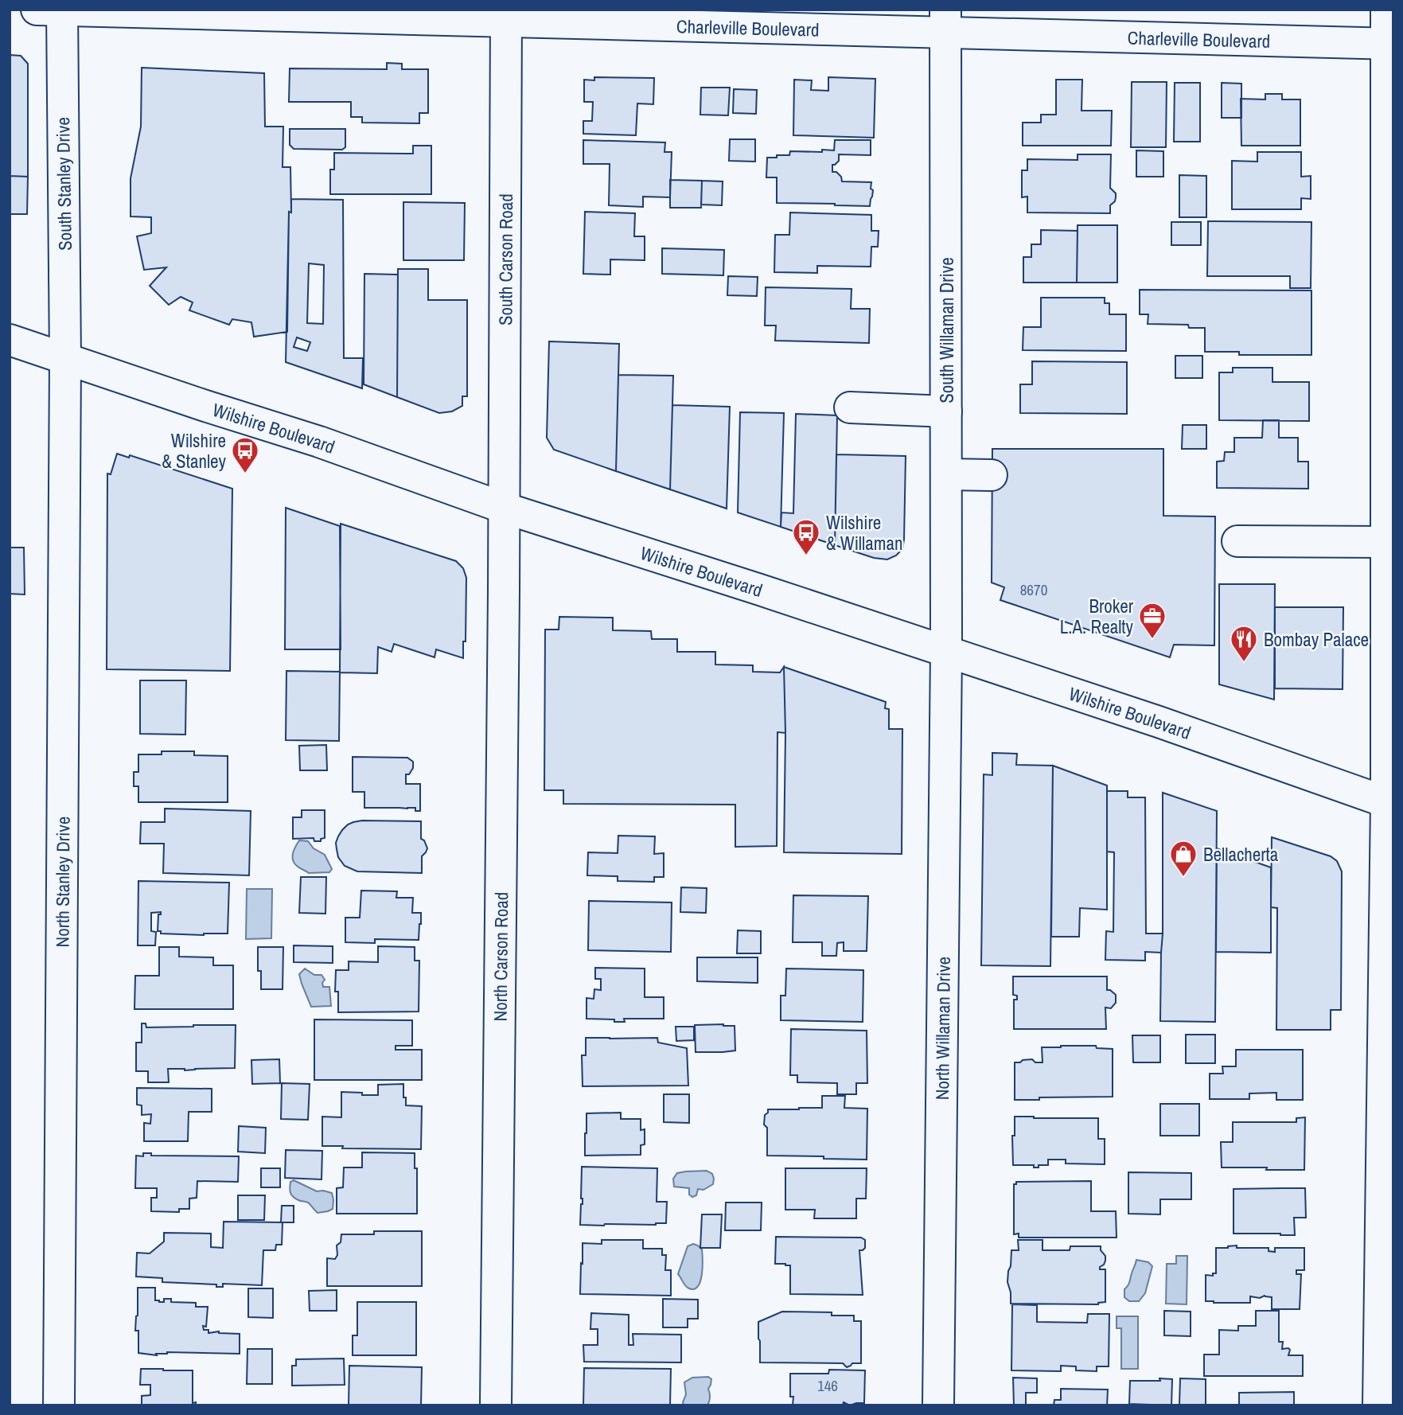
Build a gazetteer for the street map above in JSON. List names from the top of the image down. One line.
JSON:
{"streets":{"street":["Charleville Boulevard","South Stanley Drive","South Carson Road","South Willaman Drive","Wilshire Boulevard","North Stanley Drive","North Carson Road","North Willaman Drive"]},"crossings":[["Charleville Boulevard","South Stanley Drive"],["Charleville Boulevard","South Carson Road"],["Charleville Boulevard","South Willaman Drive"],["South Stanley Drive","Wilshire Boulevard"],["South Stanley Drive","North Stanley Drive"],["South Carson Road","Wilshire Boulevard"],["South Carson Road","North Carson Road"],["South Willaman Drive","Wilshire Boulevard"],["South Willaman Drive","North Willaman Drive"],["Wilshire Boulevard","North Stanley Drive"],["Wilshire Boulevard","North Carson Road"],["Wilshire Boulevard","North Willaman Drive"]],"places":{"bus stop":["Wilshire & Stanley","Wilshire & Willaman"],"office":["Broker L.A. Realty"],"restaurant":["Bombay Palace"],"shop":["Bellacherta"]},"house_numbers":["8670","146"]}
